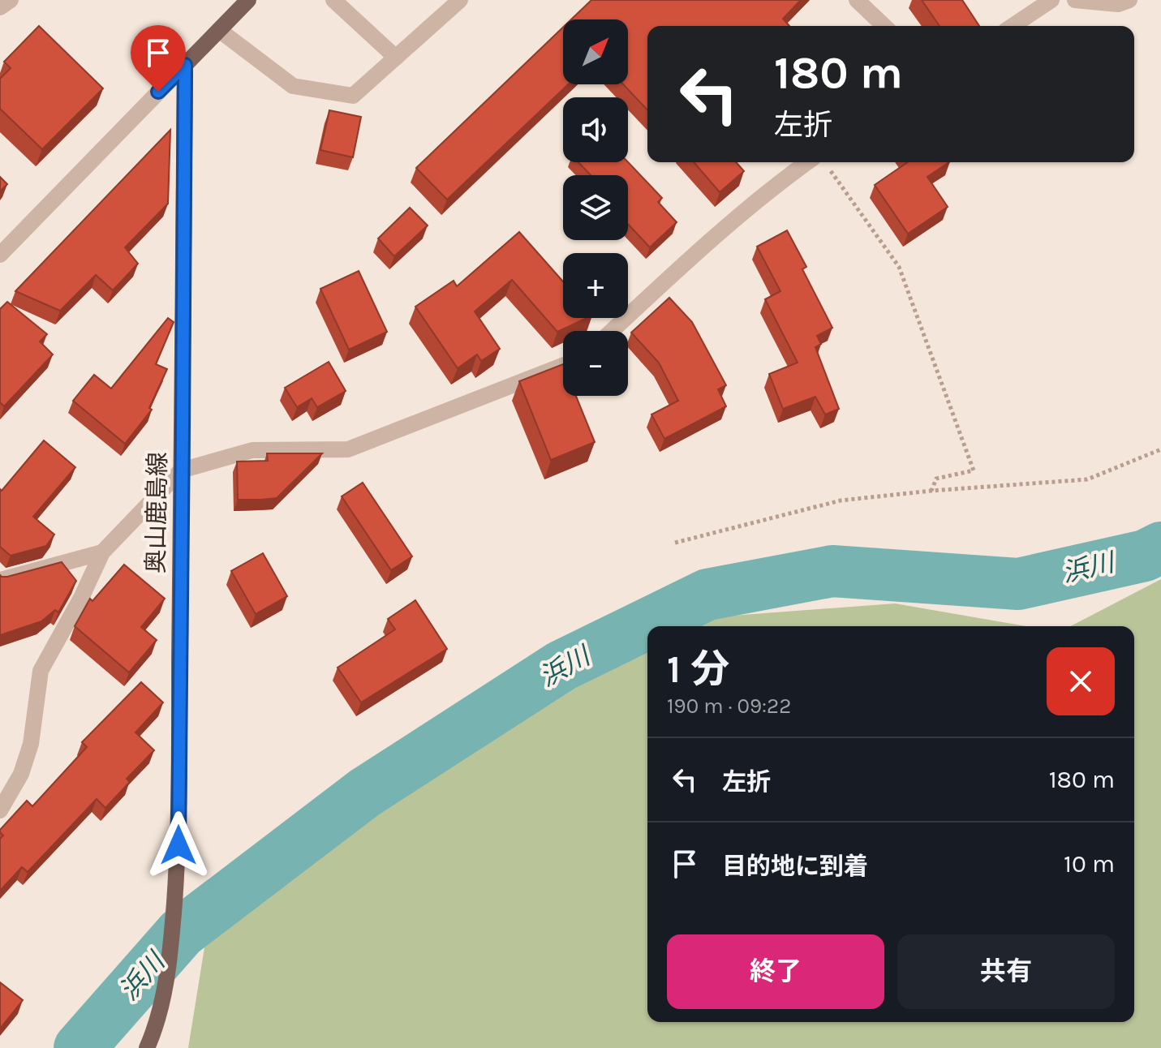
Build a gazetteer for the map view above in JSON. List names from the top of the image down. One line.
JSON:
{"streets":{"main road":["奥山鹿島線"]},"water":["浜川"],"north":"top right","page":{"map_buttons":["+","−"],"turn":["180 m","左折"],"heading":["1 分","190 m · 09:22"],"list":[{"name":"左折","value":"180 m"},{"name":"目的地に到着","value":"10 m"}],"buttons":["終了","共有"]}}
